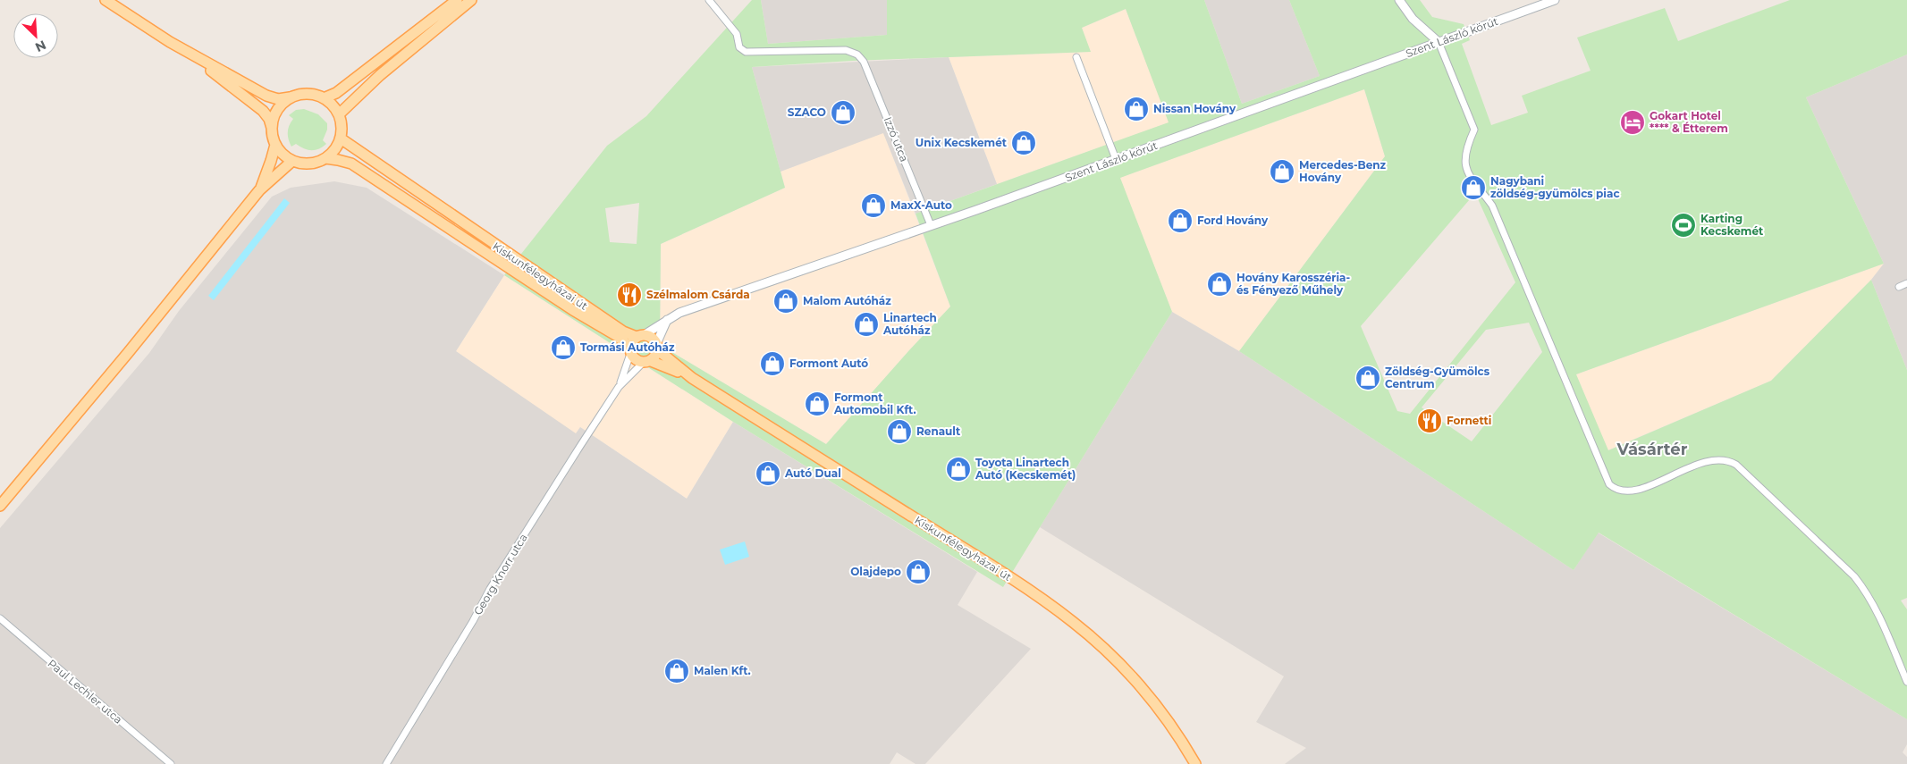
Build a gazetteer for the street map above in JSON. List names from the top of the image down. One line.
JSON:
{"streets":{"main road":["Kiskunfélegyházai út"],"street":["Szent László körút","Izzó utca","Georg Knorr utca","Paul Lechler utca"]},"crossings":[["Szent László körút","Izzó utca"],["Szent László körút","Kiskunfélegyházai út"],["Szent László körút","Georg Knorr utca"],["Kiskunfélegyházai út","Georg Knorr utca"]],"districts":["Vásártér"],"places":{"shop":["Nissan Hovány","SZACO","Unix Kecskemét","Mercedes-Benz Hovány","Nagybani zöldség-gyümölcs piac","MaxX-Auto","Ford Hovány","Hovány Karosszéria- és Fényező Műhely","Malom Autóház","Linartech Autóház","Tormási Autóház","Formont Autó","Zöldség-Gyümölcs Centrum","Formont Automobil Kft.","Renault","Toyota Linartech Autó (Kecskemét)","Autó Dual","Olajdepo","Malen Kft."],"hotel":["Gokart Hotel **** & Étterem"],"sports":["Karting Kecskemét"],"restaurant":["Szélmalom Csárda","Fornetti"]},"north":"bottom right"}
